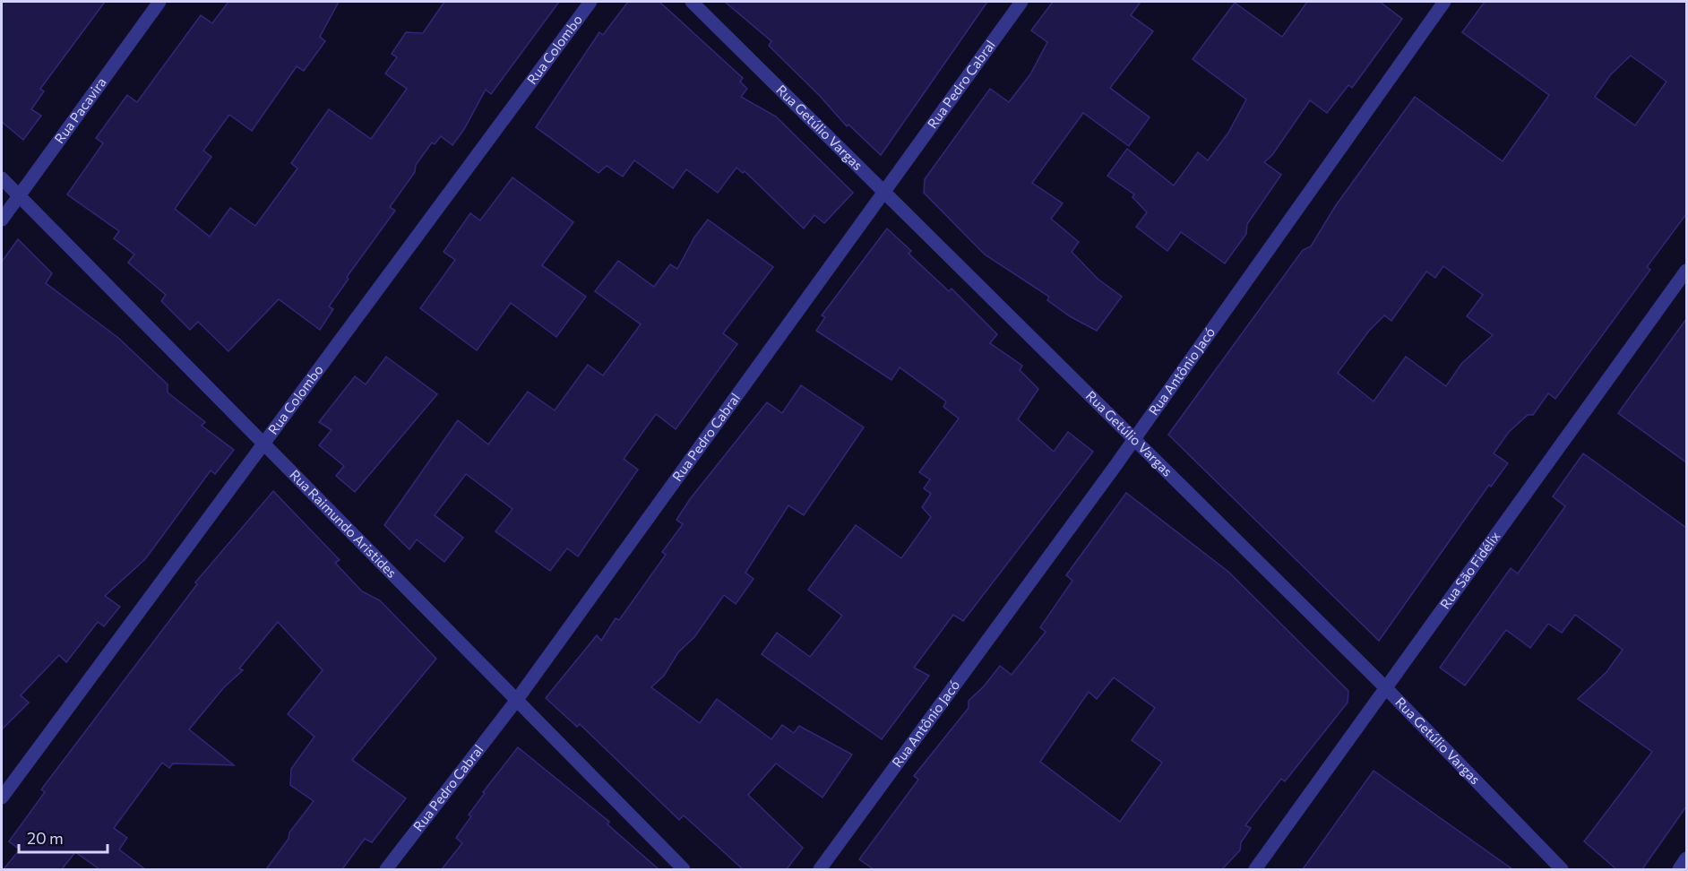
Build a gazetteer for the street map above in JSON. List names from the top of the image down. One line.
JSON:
{"streets":{"street":["Rua Colombo","Rua Pedro Cabral","Rua Pacavira","Rua Getúlio Vargas","Rua Antônio Jacó","Rua Raimundo Aristides","Rua São Fidélix"]},"crossings":[["Rua Colombo","Rua Raimundo Aristides"],["Rua Pedro Cabral","Rua Getúlio Vargas"],["Rua Pedro Cabral","Rua Raimundo Aristides"],["Rua Pacavira","Rua Raimundo Aristides"],["Rua Getúlio Vargas","Rua Antônio Jacó"],["Rua Getúlio Vargas","Rua São Fidélix"]],"scale_bar":"20 m"}
